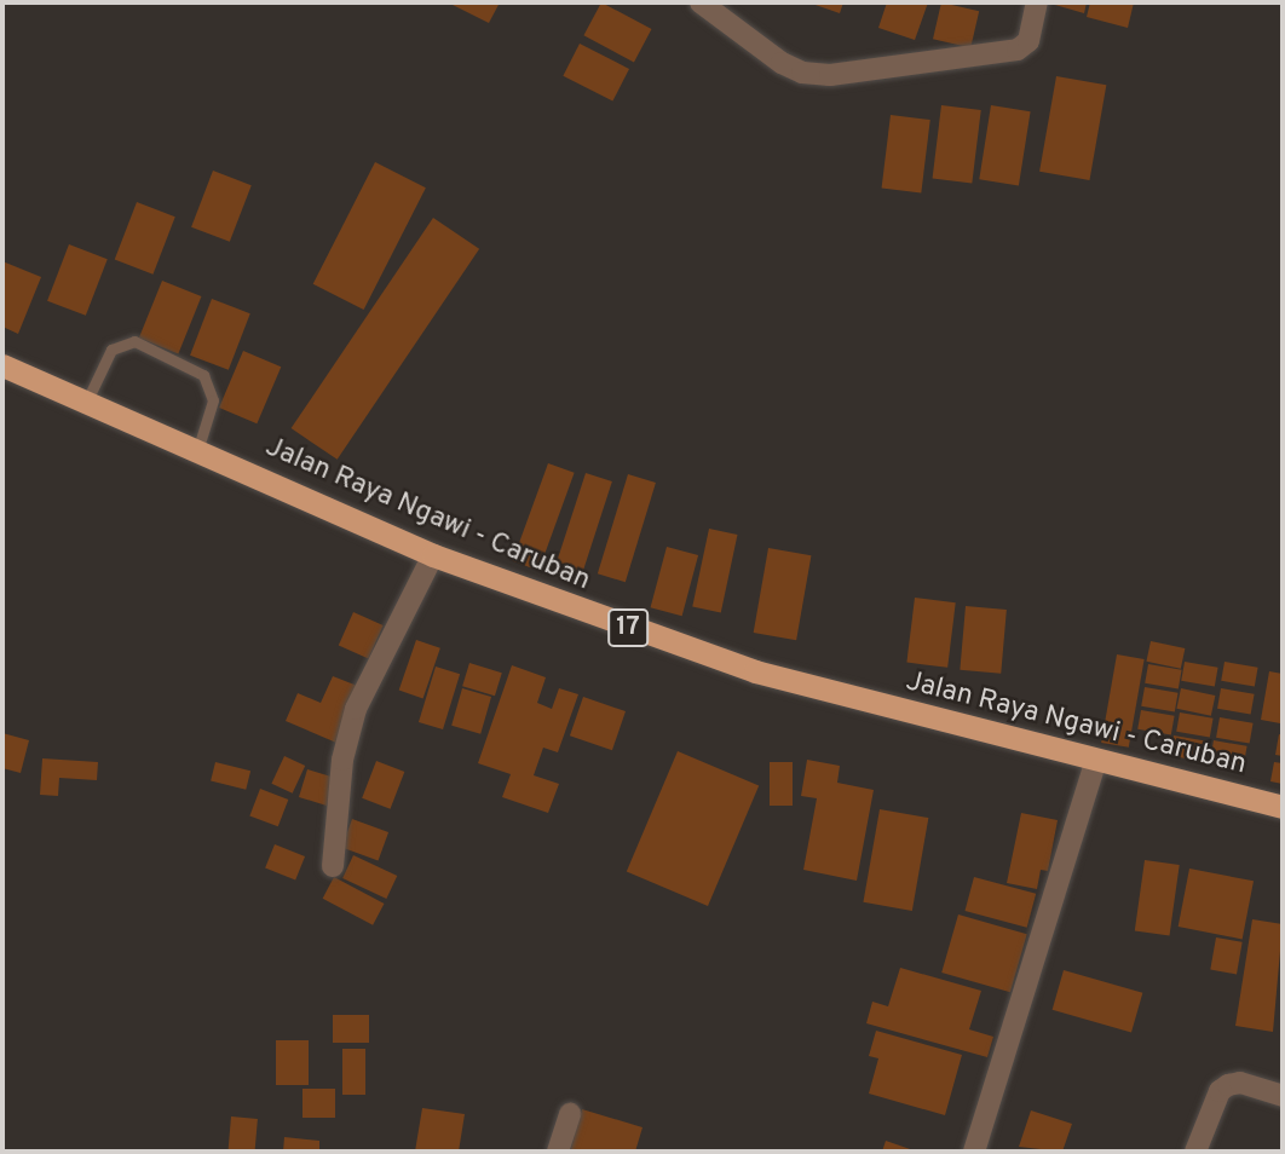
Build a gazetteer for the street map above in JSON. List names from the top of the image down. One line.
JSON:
{"streets":{"highway":["Jalan Raya Ngawi - Caruban","17"]}}
